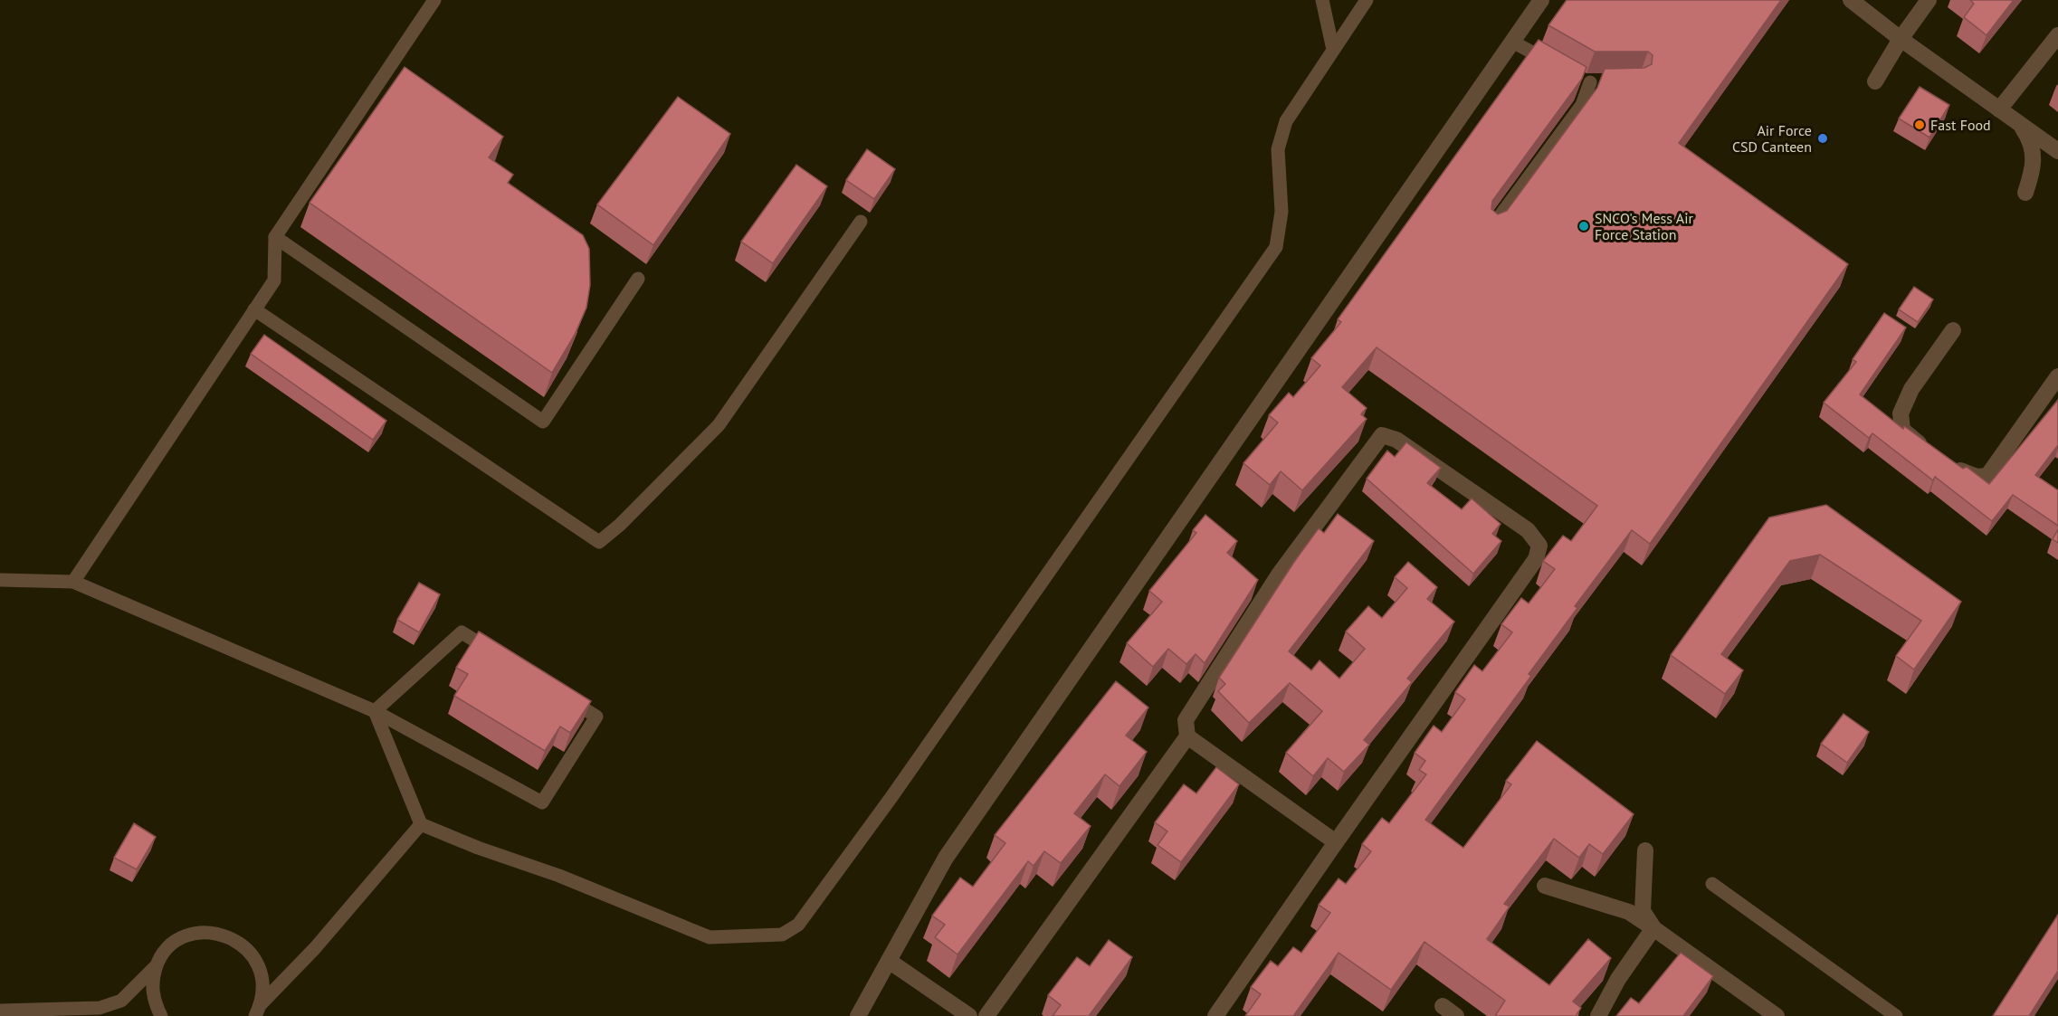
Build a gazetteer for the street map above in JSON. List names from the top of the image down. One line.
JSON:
{"places":["Fast Food","Air Force CSD Canteen","SNCO's Mess Air Force Station"]}
